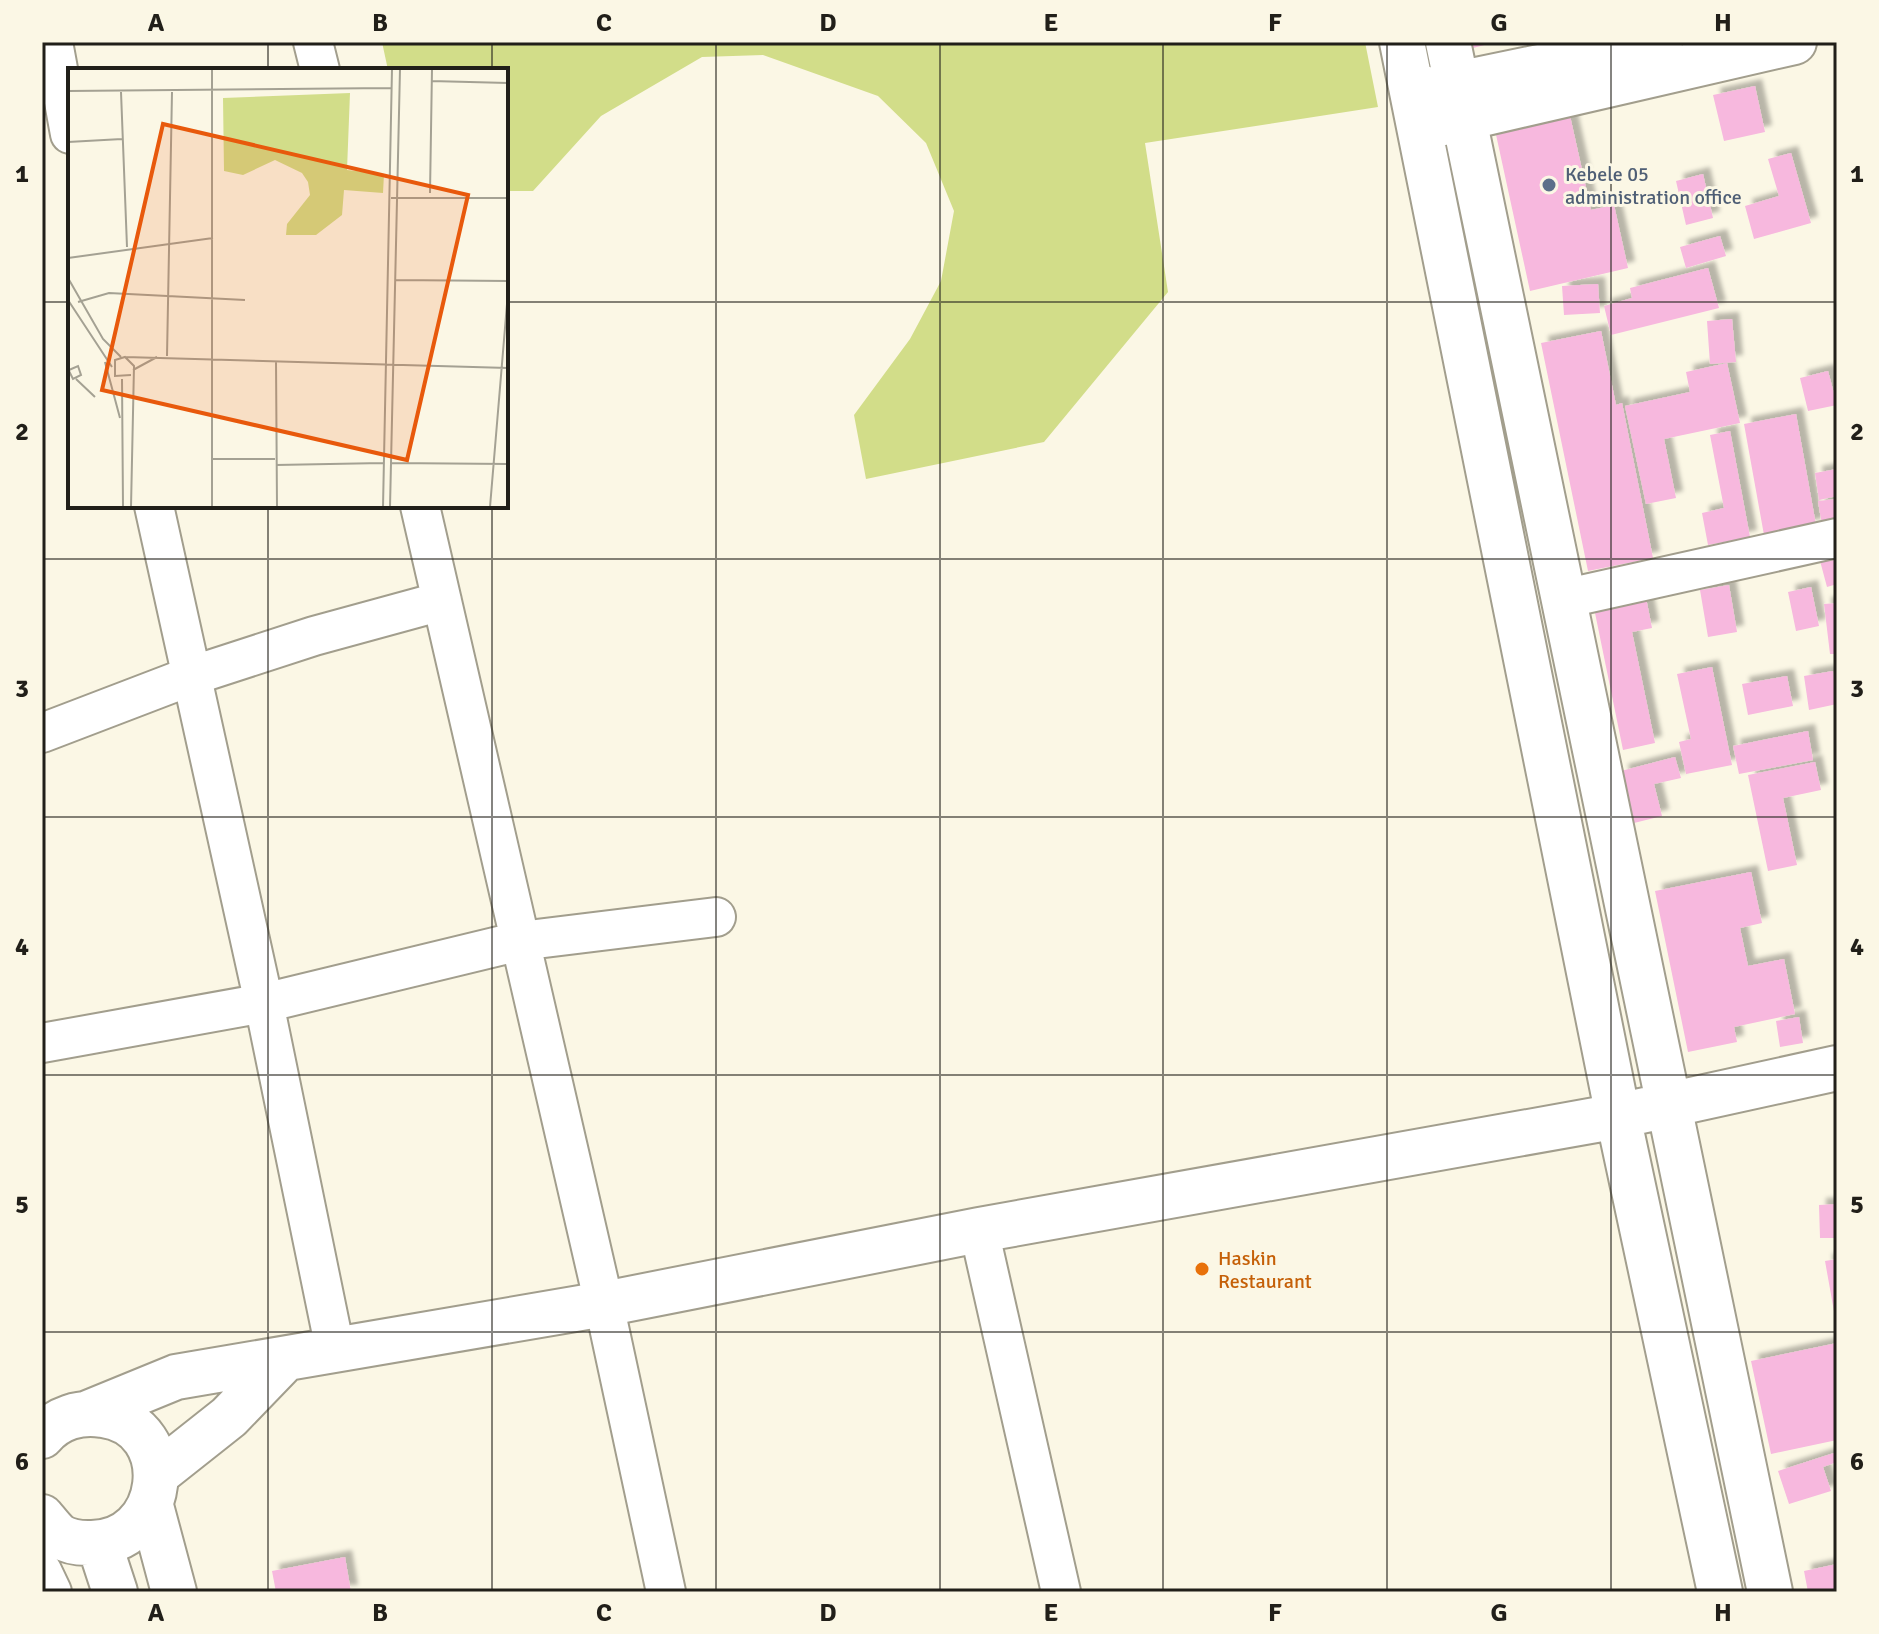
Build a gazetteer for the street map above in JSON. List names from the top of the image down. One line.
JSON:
{"places":["Kebele 05 administration office","Haskin Restaurant"],"grid":{"columns":["A","B","C","D","E","F","G","H"],"rows":["1","2","3","4","5","6"]}}
